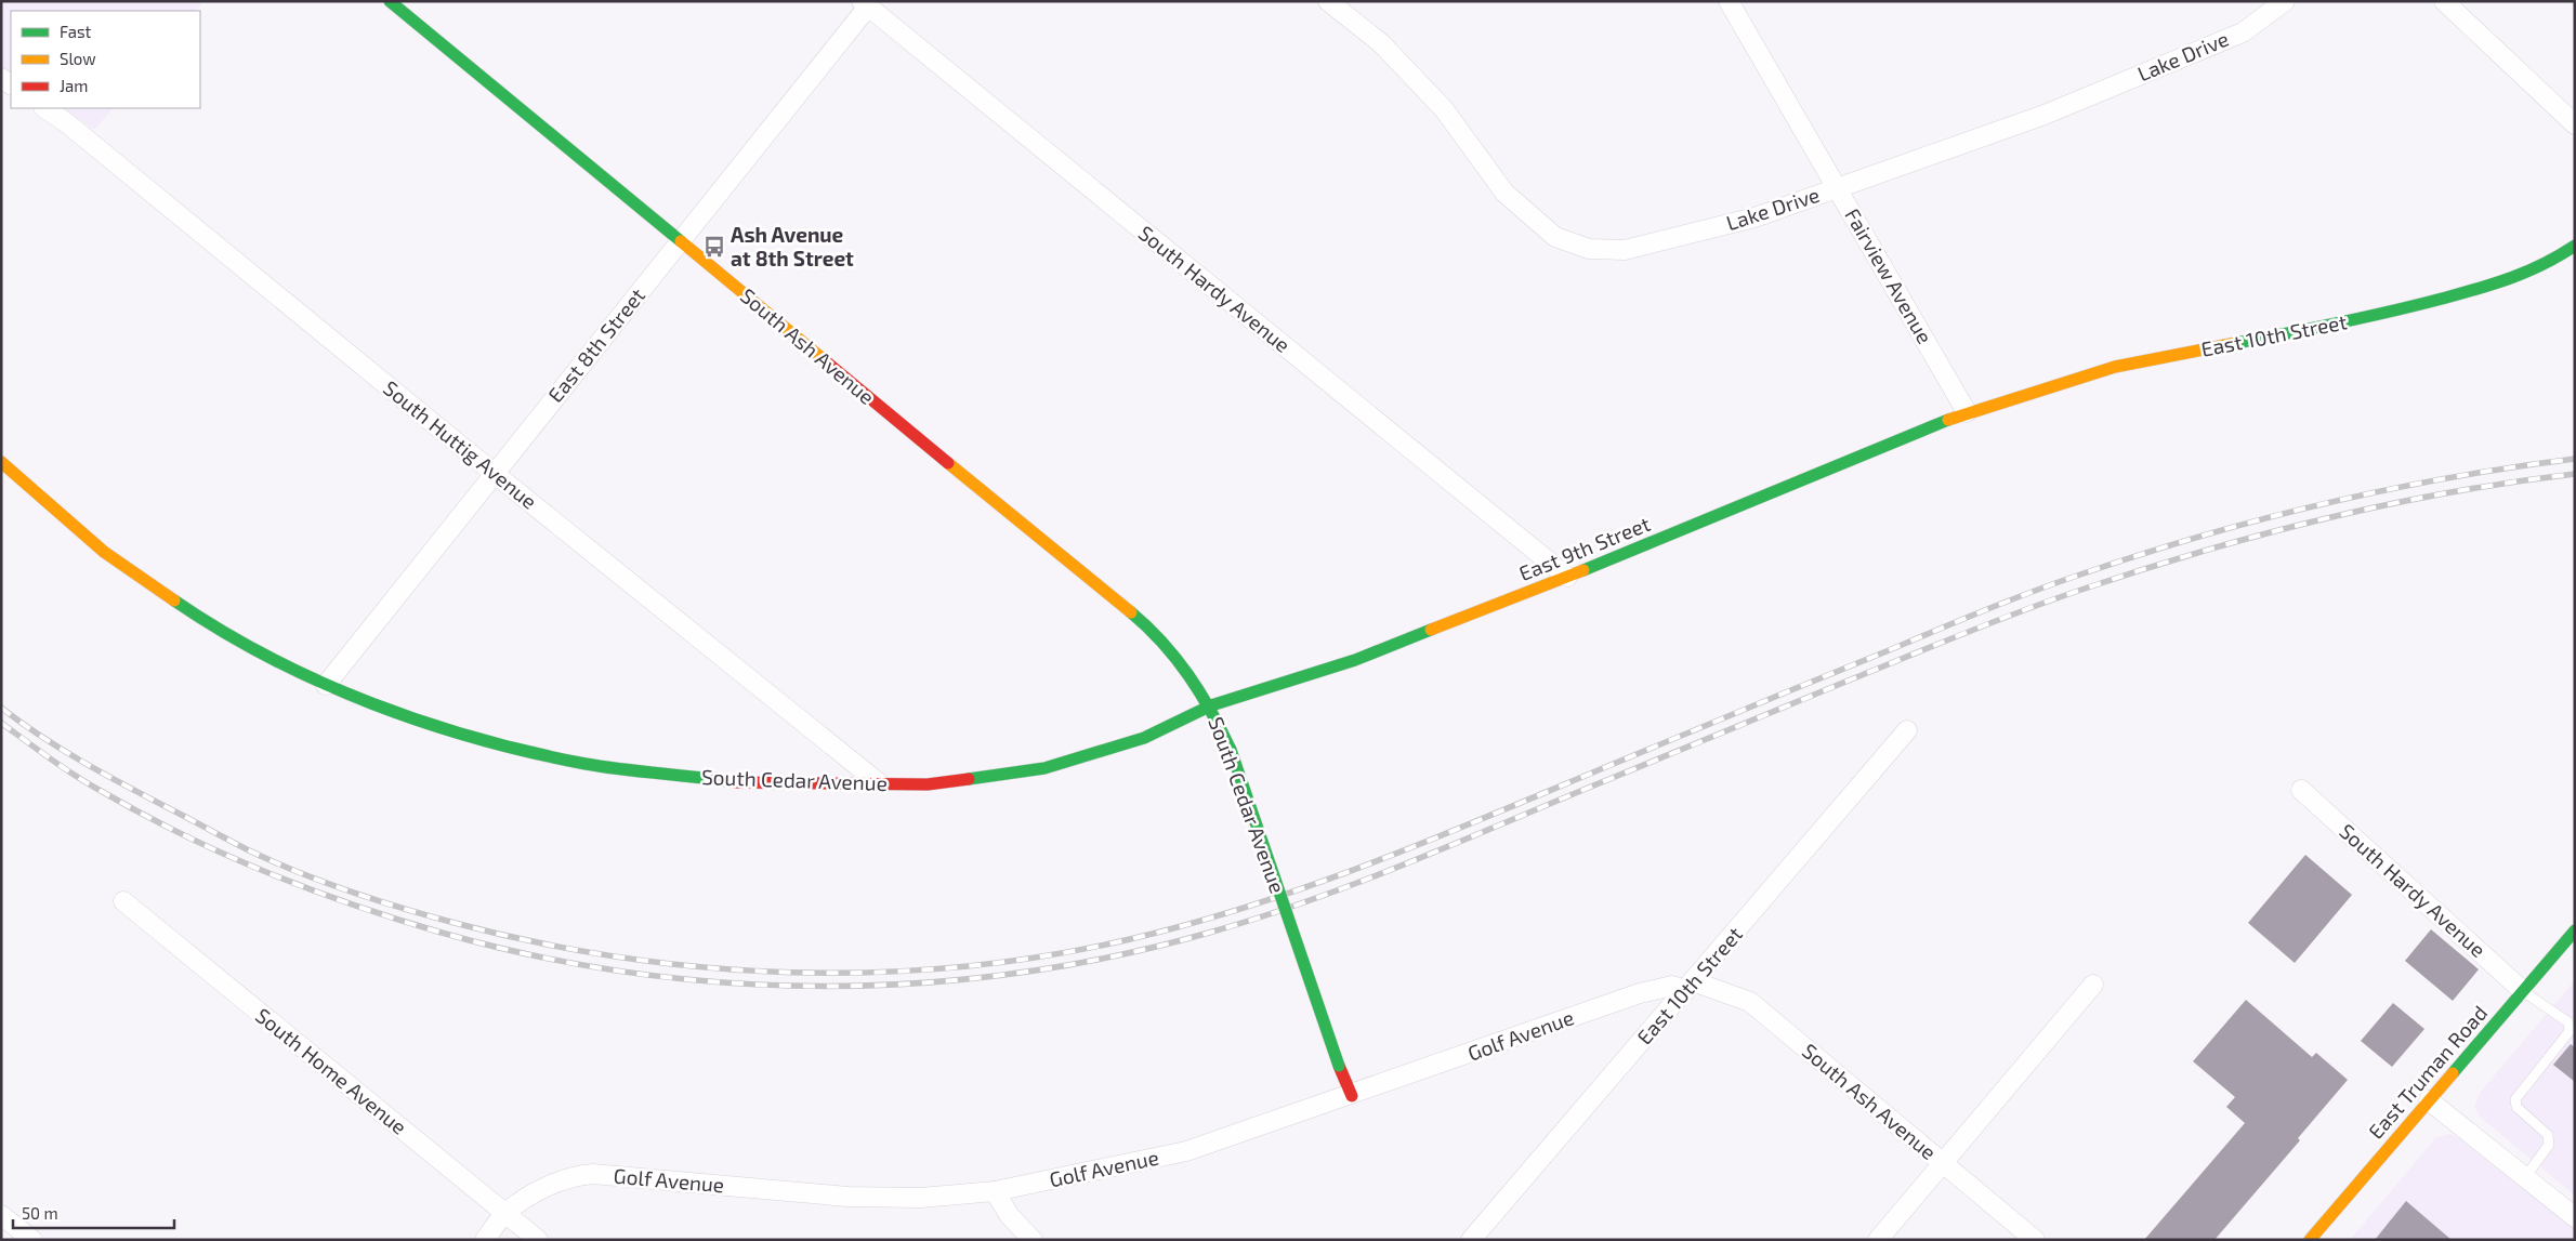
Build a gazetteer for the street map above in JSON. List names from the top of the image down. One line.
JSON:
{"streets":{"street":["Lake Drive","Fairview Avenue","South Hardy Avenue","East 10th Street","East 8th Street","South Ash Avenue","South Huttig Avenue","East 9th Street","South Cedar Avenue","Golf Avenue","South Home Avenue","East Truman Road"]},"crossings":[["Lake Drive","Fairview Avenue"],["Fairview Avenue","East 10th Street"],["Fairview Avenue","East 9th Street"],["South Hardy Avenue","East 8th Street"],["South Hardy Avenue","East 9th Street"],["South Hardy Avenue","East Truman Road"],["East 10th Street","South Ash Avenue"],["East 10th Street","East 9th Street"],["East 10th Street","Golf Avenue"],["East 8th Street","South Ash Avenue"],["East 8th Street","South Huttig Avenue"],["East 8th Street","South Cedar Avenue"],["South Ash Avenue","East 9th Street"],["South Ash Avenue","South Cedar Avenue"],["South Ash Avenue","Golf Avenue"],["South Huttig Avenue","South Cedar Avenue"],["East 9th Street","South Cedar Avenue"],["South Cedar Avenue","Golf Avenue"],["Golf Avenue","South Home Avenue"]],"places":{"bus stop":["Ash Avenue at 8th Street"]},"legend":["Fast","Slow","Jam"],"scale_bar":"50 m"}
